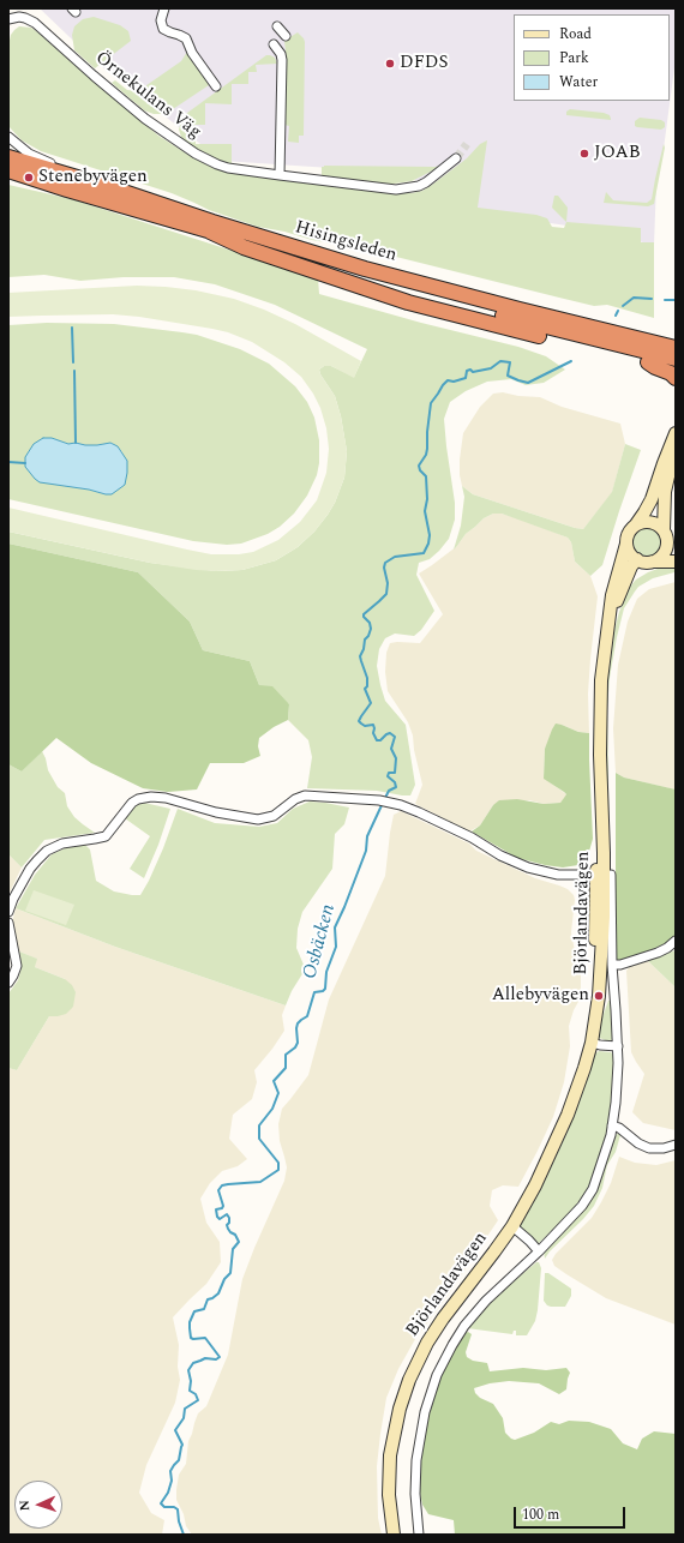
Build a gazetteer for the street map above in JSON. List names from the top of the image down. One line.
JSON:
{"streets":{"highway":["Hisingsleden"],"street":["Örnekulans Väg","Björlandavägen"]},"water":["Osbäcken"],"places":["DFDS","JOAB","Stenebyvägen","Allebyvägen"],"legend":["Road","Park","Water"],"scale_bar":"100 m","north":"left"}
